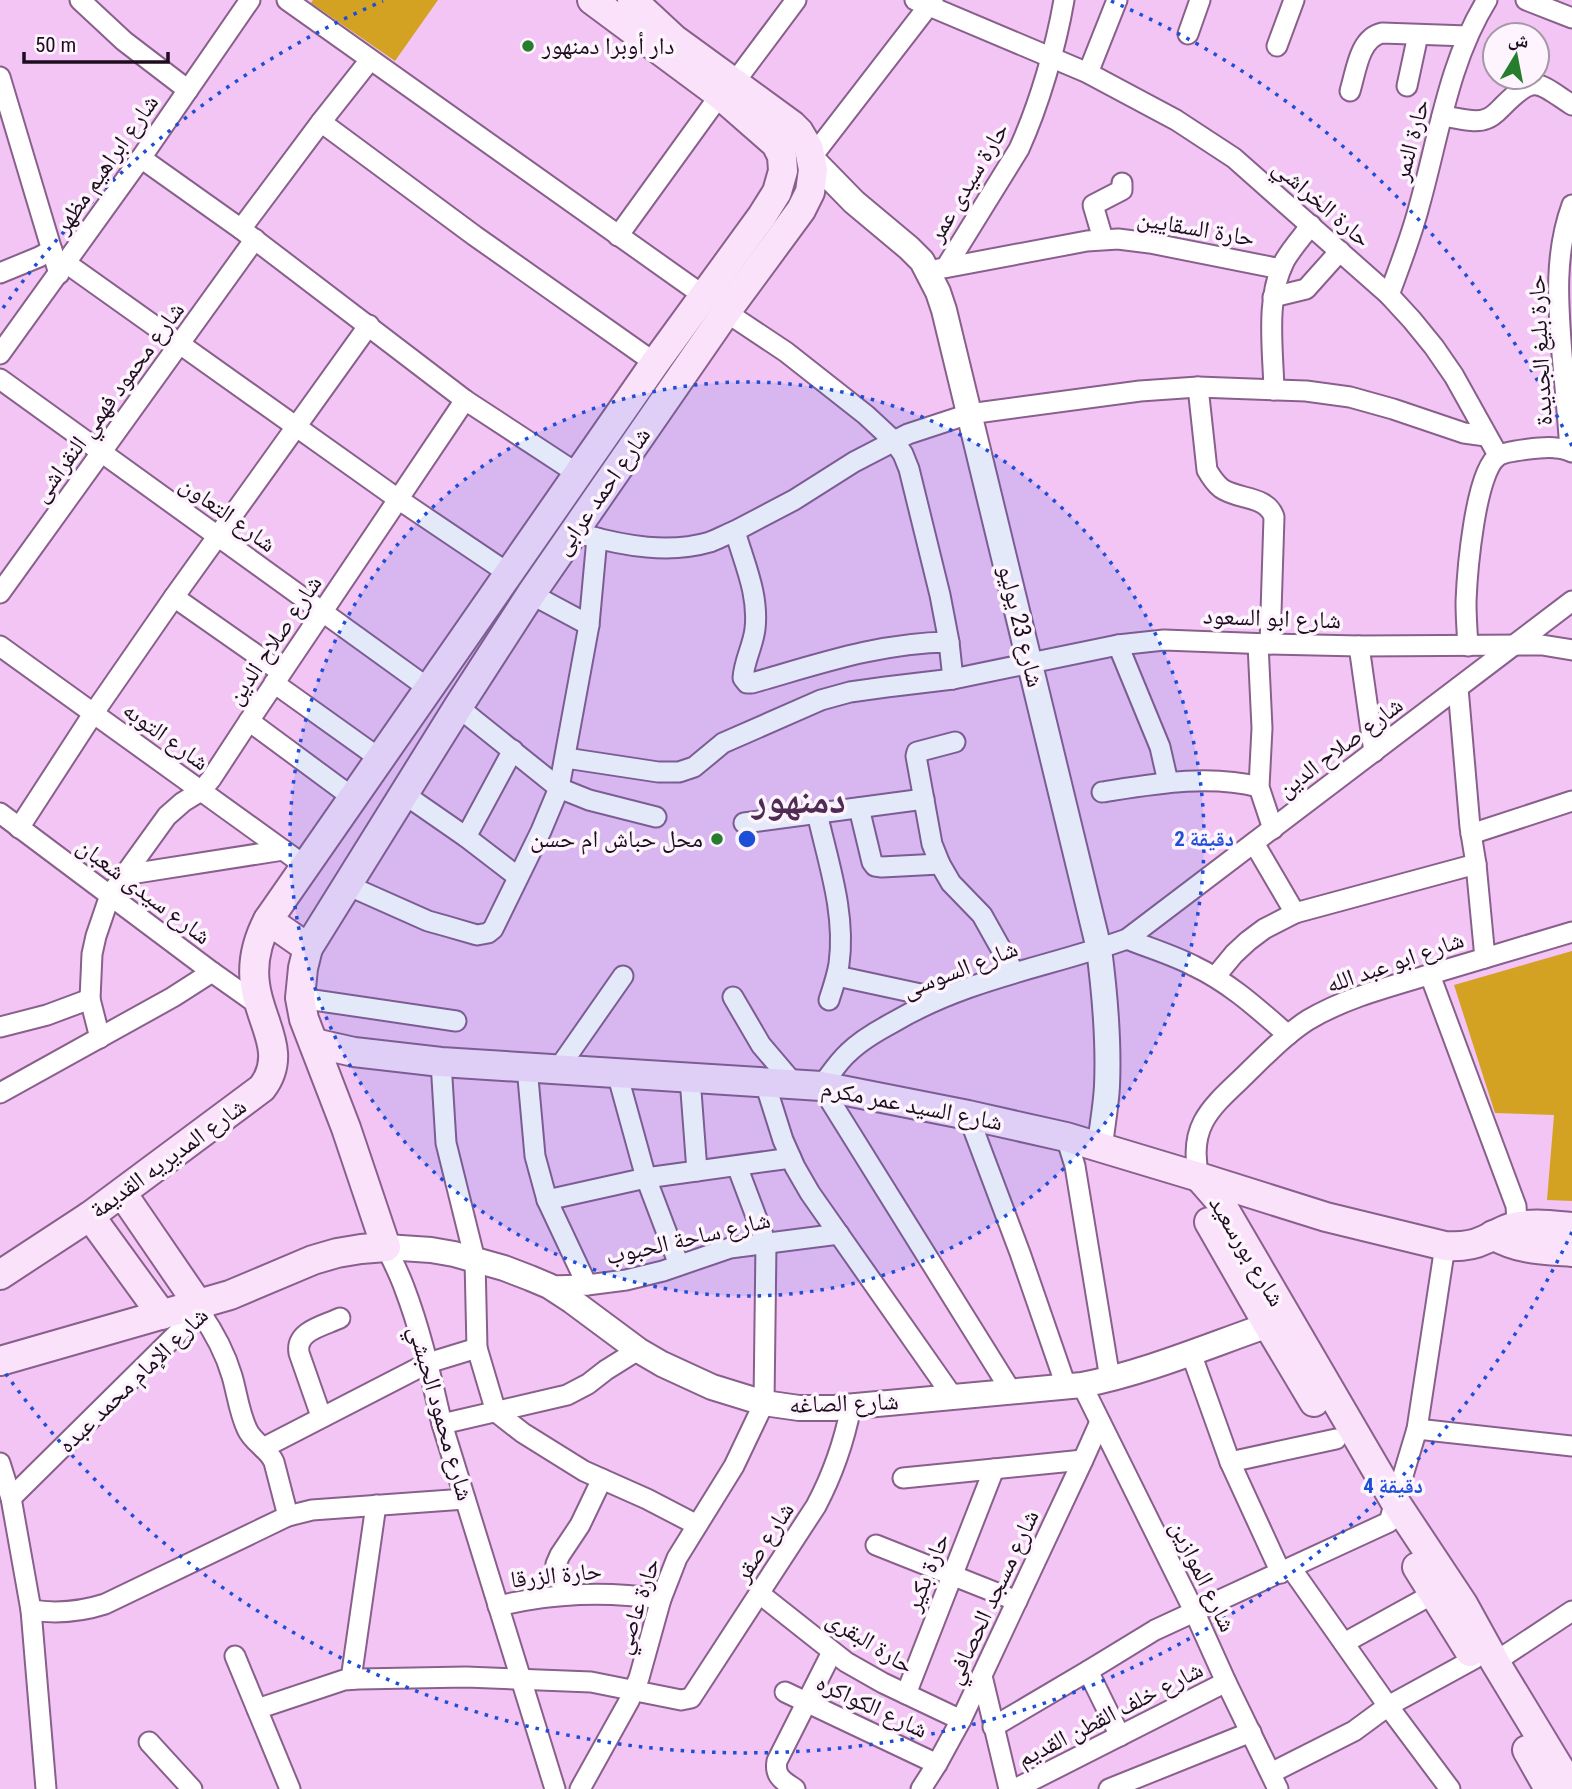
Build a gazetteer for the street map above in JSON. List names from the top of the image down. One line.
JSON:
{"streets":{"main road":["شارع احمد عرابى","شارع السيد عمر مكرم","شارع المديريه القديمة","شارع بورسعيد","شارع الإمام محمد عبده","شارع محمود الحبشي"],"street":["حارة النمر","شارع ابراهيم مظهر","حارة سيدى عمر","حارة الخراشي","حارة السقايين","حارة بليغ الجديدة","شارع محمود فهمي النقراشى","شارع التعاون","شارع ابو السعود","شارع 23 يوليو","شارع صلاح الدين","شارع التوبه","شارع سيدى شعبان","شارع ابو عبد الله","شارع السوسى","شارع ساحة الحبوب","شارع الصاغه","شارع صقر","حارة بكير","حارة الزرقا","شارع الموازين","شارع مسجد الحصافي","حارة عاصي","حارة البقرى","شارع الكواكره","شارع خلف القطن القديم"]},"crossings":[["حارة النمر","حارة الخراشي"],["حارة سيدى عمر","حارة الخراشي"],["حارة سيدى عمر","حارة السقايين"],["حارة سيدى عمر","شارع 23 يوليو"],["حارة السقايين","شارع 23 يوليو"],["شارع محمود فهمي النقراشى","شارع التعاون"],["شارع احمد عرابى","شارع التعاون"],["شارع احمد عرابى","شارع 23 يوليو"],["شارع احمد عرابى","شارع التوبه"],["شارع احمد عرابى","شارع سيدى شعبان"],["شارع احمد عرابى","شارع السيد عمر مكرم"],["شارع احمد عرابى","شارع المديريه القديمة"],["شارع احمد عرابى","شارع محمود الحبشي"],["شارع التعاون","شارع صلاح الدين"],["شارع ابو السعود","شارع 23 يوليو"],["شارع ابو السعود","شارع صلاح الدين"],["شارع 23 يوليو","شارع صلاح الدين"],["شارع 23 يوليو","شارع السوسى"],["شارع 23 يوليو","شارع السيد عمر مكرم"],["شارع صلاح الدين","شارع التوبه"],["شارع صلاح الدين","شارع سيدى شعبان"],["شارع صلاح الدين","شارع السوسى"],["شارع سيدى شعبان","شارع المديريه القديمة"],["شارع ابو عبد الله","شارع السيد عمر مكرم"],["شارع ابو عبد الله","شارع بورسعيد"],["شارع السوسى","شارع السيد عمر مكرم"],["شارع السيد عمر مكرم","شارع بورسعيد"],["شارع السيد عمر مكرم","شارع محمود الحبشي"],["شارع السيد عمر مكرم","شارع الموازين"],["شارع ساحة الحبوب","شارع الصاغه"],["شارع بورسعيد","شارع الصاغه"],["شارع الإمام محمد عبده","شارع الصاغه"],["شارع الإمام محمد عبده","شارع محمود الحبشي"],["شارع الصاغه","شارع محمود الحبشي"],["شارع الصاغه","شارع صقر"],["شارع الصاغه","شارع الموازين"],["شارع الصاغه","حارة عاصي"],["شارع محمود الحبشي","حارة الزرقا"],["شارع صقر","حارة عاصي"],["شارع صقر","حارة البقرى"],["حارة بكير","حارة البقرى"],["حارة الزرقا","حارة عاصي"],["شارع الموازين","شارع مسجد الحصافي"],["شارع الموازين","شارع خلف القطن القديم"],["شارع مسجد الحصافي","حارة البقرى"],["شارع مسجد الحصافي","شارع الكواكره"]],"districts":["دمنهور"],"places":["دار أوبرا دمنهور","محل حباش ام حسن"],"scale_bar":"50 m","north":"top","rings":["2 دقيقة","4 دقيقة"]}
